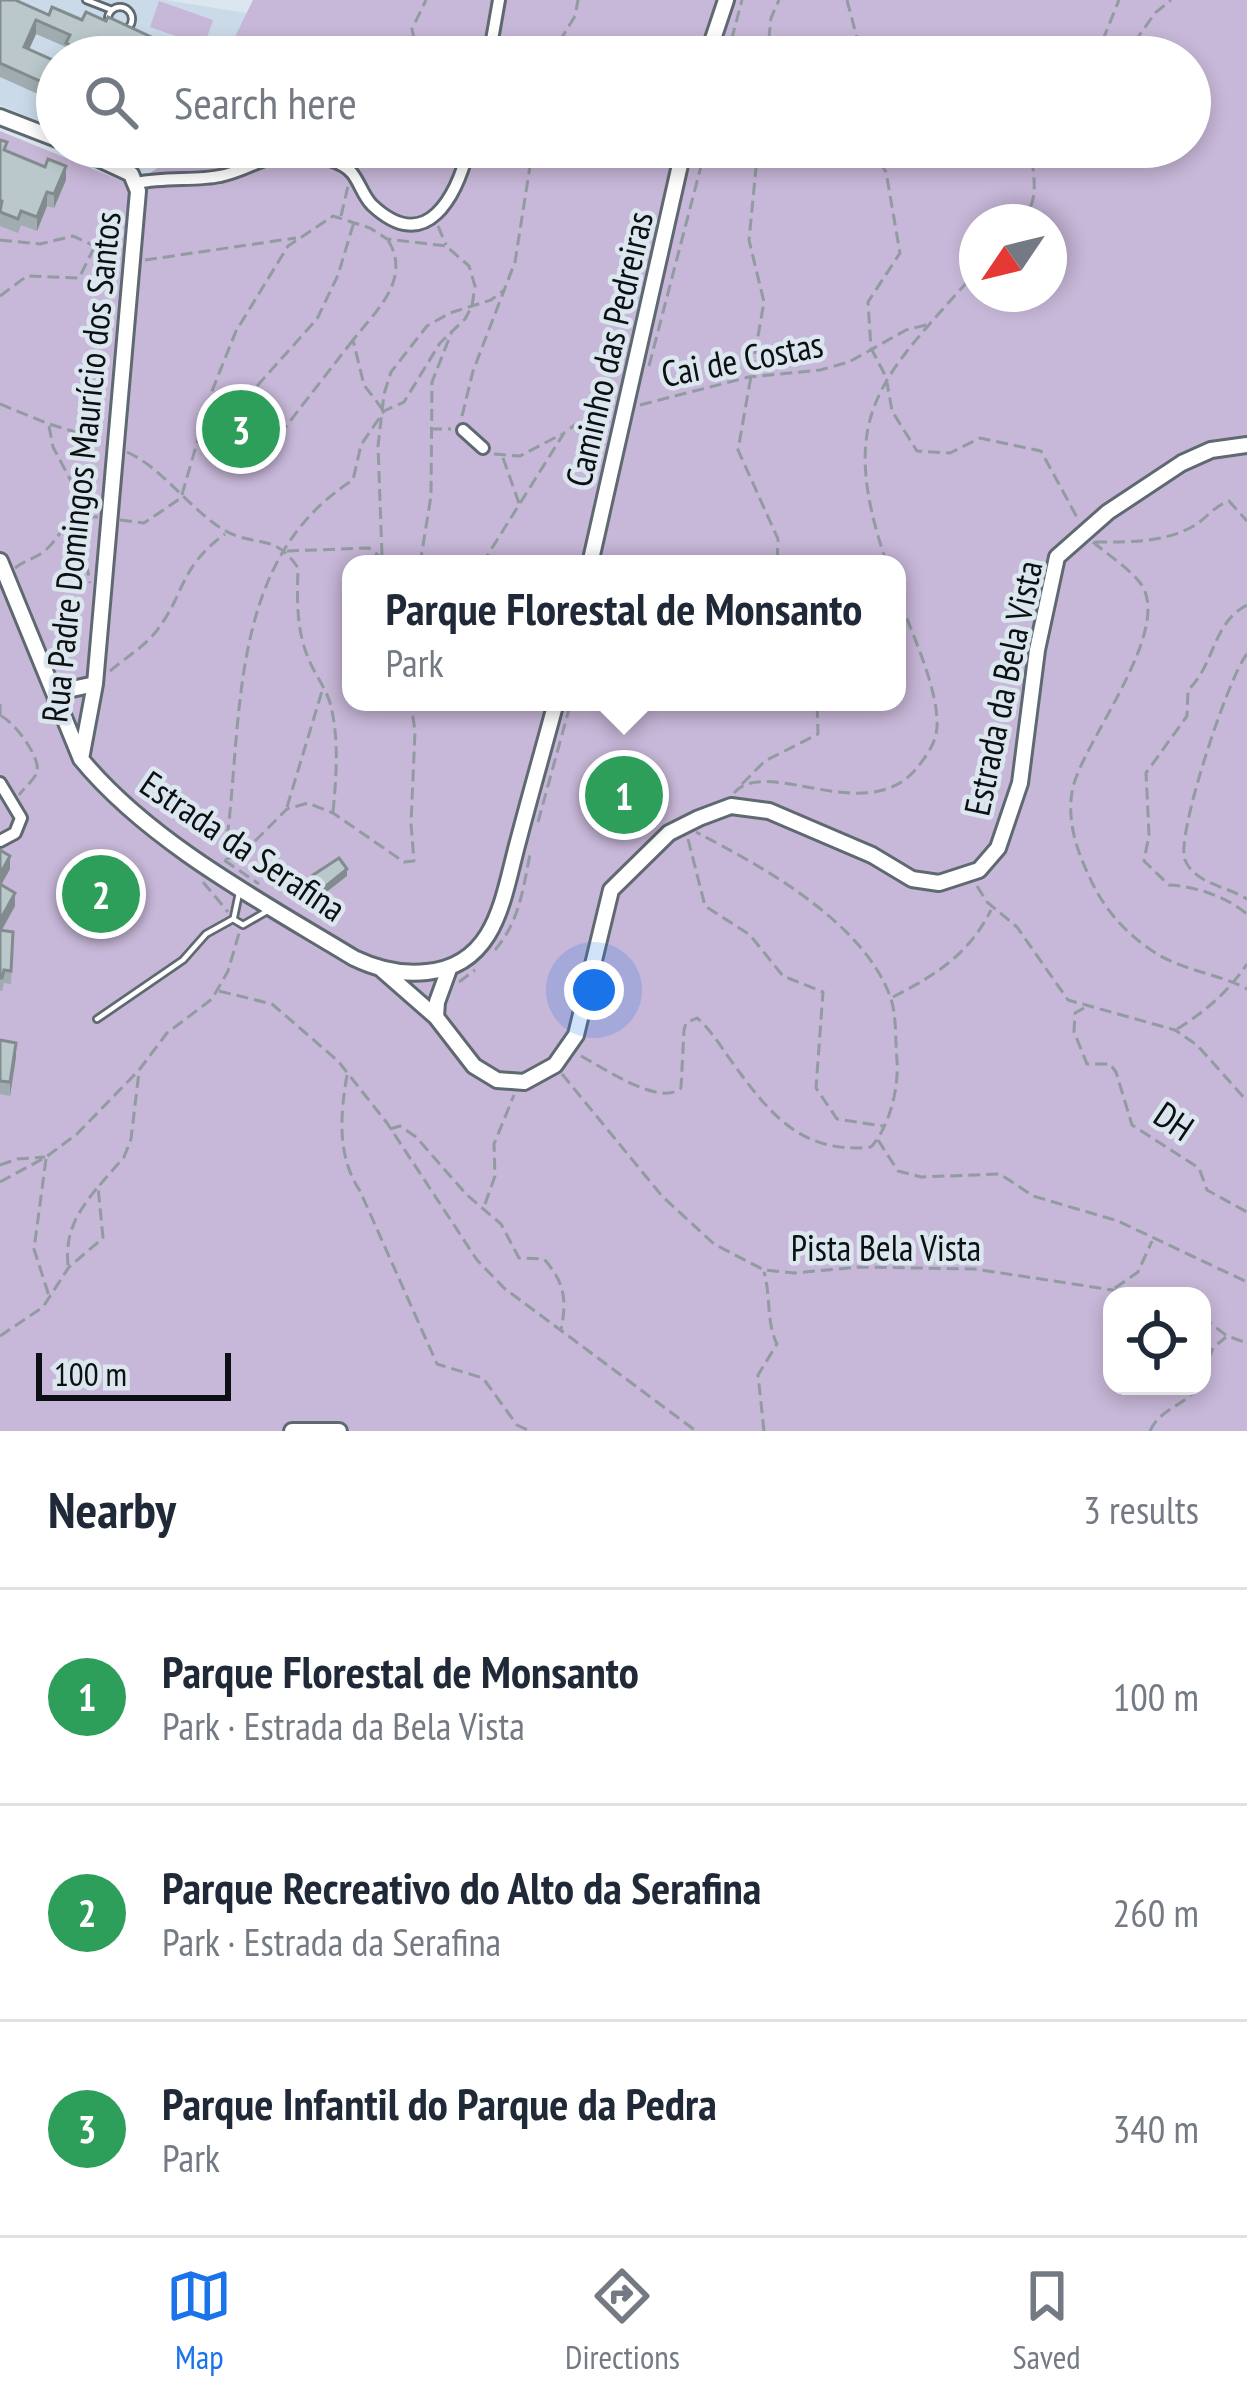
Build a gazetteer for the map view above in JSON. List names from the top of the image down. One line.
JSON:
{"streets":{"street":["Caminho das Pedreiras","Rua Padre Domingos Maurício dos Santos","Estrada da Bela Vista","Estrada da Serafina"],"path":["Cai de Costas","DH","Pista Bela Vista"]},"crossings":[["Caminho das Pedreiras","Cai de Costas"],["Rua Padre Domingos Maurício dos Santos","Estrada da Serafina"]],"scale_bar":"100 m","north":"bottom left","page":{"search":"Search here","pins":["3","1","2"],"popup":["Parque Florestal de Monsanto","Park"],"scale":"100 m","heading":["Nearby","3 results"],"list":[{"mark":"1","name":"Parque Florestal de Monsanto","note":"Park · Estrada da Bela Vista","value":"100 m"},{"mark":"2","name":"Parque Recreativo do Alto da Serafina","note":"Park · Estrada da Serafina","value":"260 m"},{"mark":"3","name":"Parque Infantil do Parque da Pedra","note":"Park","value":"340 m"}],"nav":["Map","Directions","Saved"]}}
